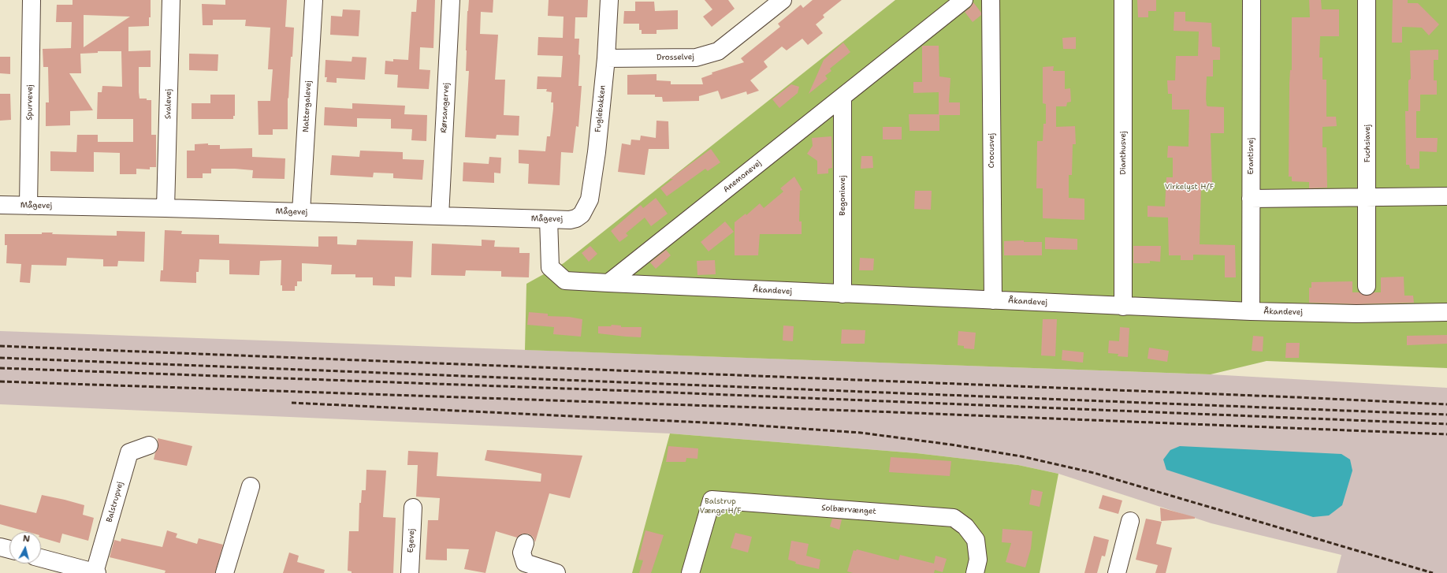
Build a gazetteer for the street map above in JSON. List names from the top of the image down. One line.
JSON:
{"streets":{"street":["Drosselvej","Spurvevej","Svalevej","Nattergalevej","Rørsangervej","Fuglebakken","Fuchsiavej","Crocusvej","Dianthusvej","Erantisvej","Anemonevej","Begoniavej","Mågevej","Åkandevej","Balstrupvej","Solbærvænget","Egevej"]},"crossings":[["Drosselvej","Fuglebakken"],["Spurvevej","Mågevej"],["Svalevej","Mågevej"],["Nattergalevej","Mågevej"],["Rørsangervej","Mågevej"],["Fuglebakken","Mågevej"],["Crocusvej","Åkandevej"],["Dianthusvej","Åkandevej"],["Erantisvej","Åkandevej"],["Anemonevej","Begoniavej"],["Anemonevej","Åkandevej"],["Begoniavej","Åkandevej"]],"parks":["Virkelyst H/F","Balstrup Vænge H/F"],"north":"top"}
